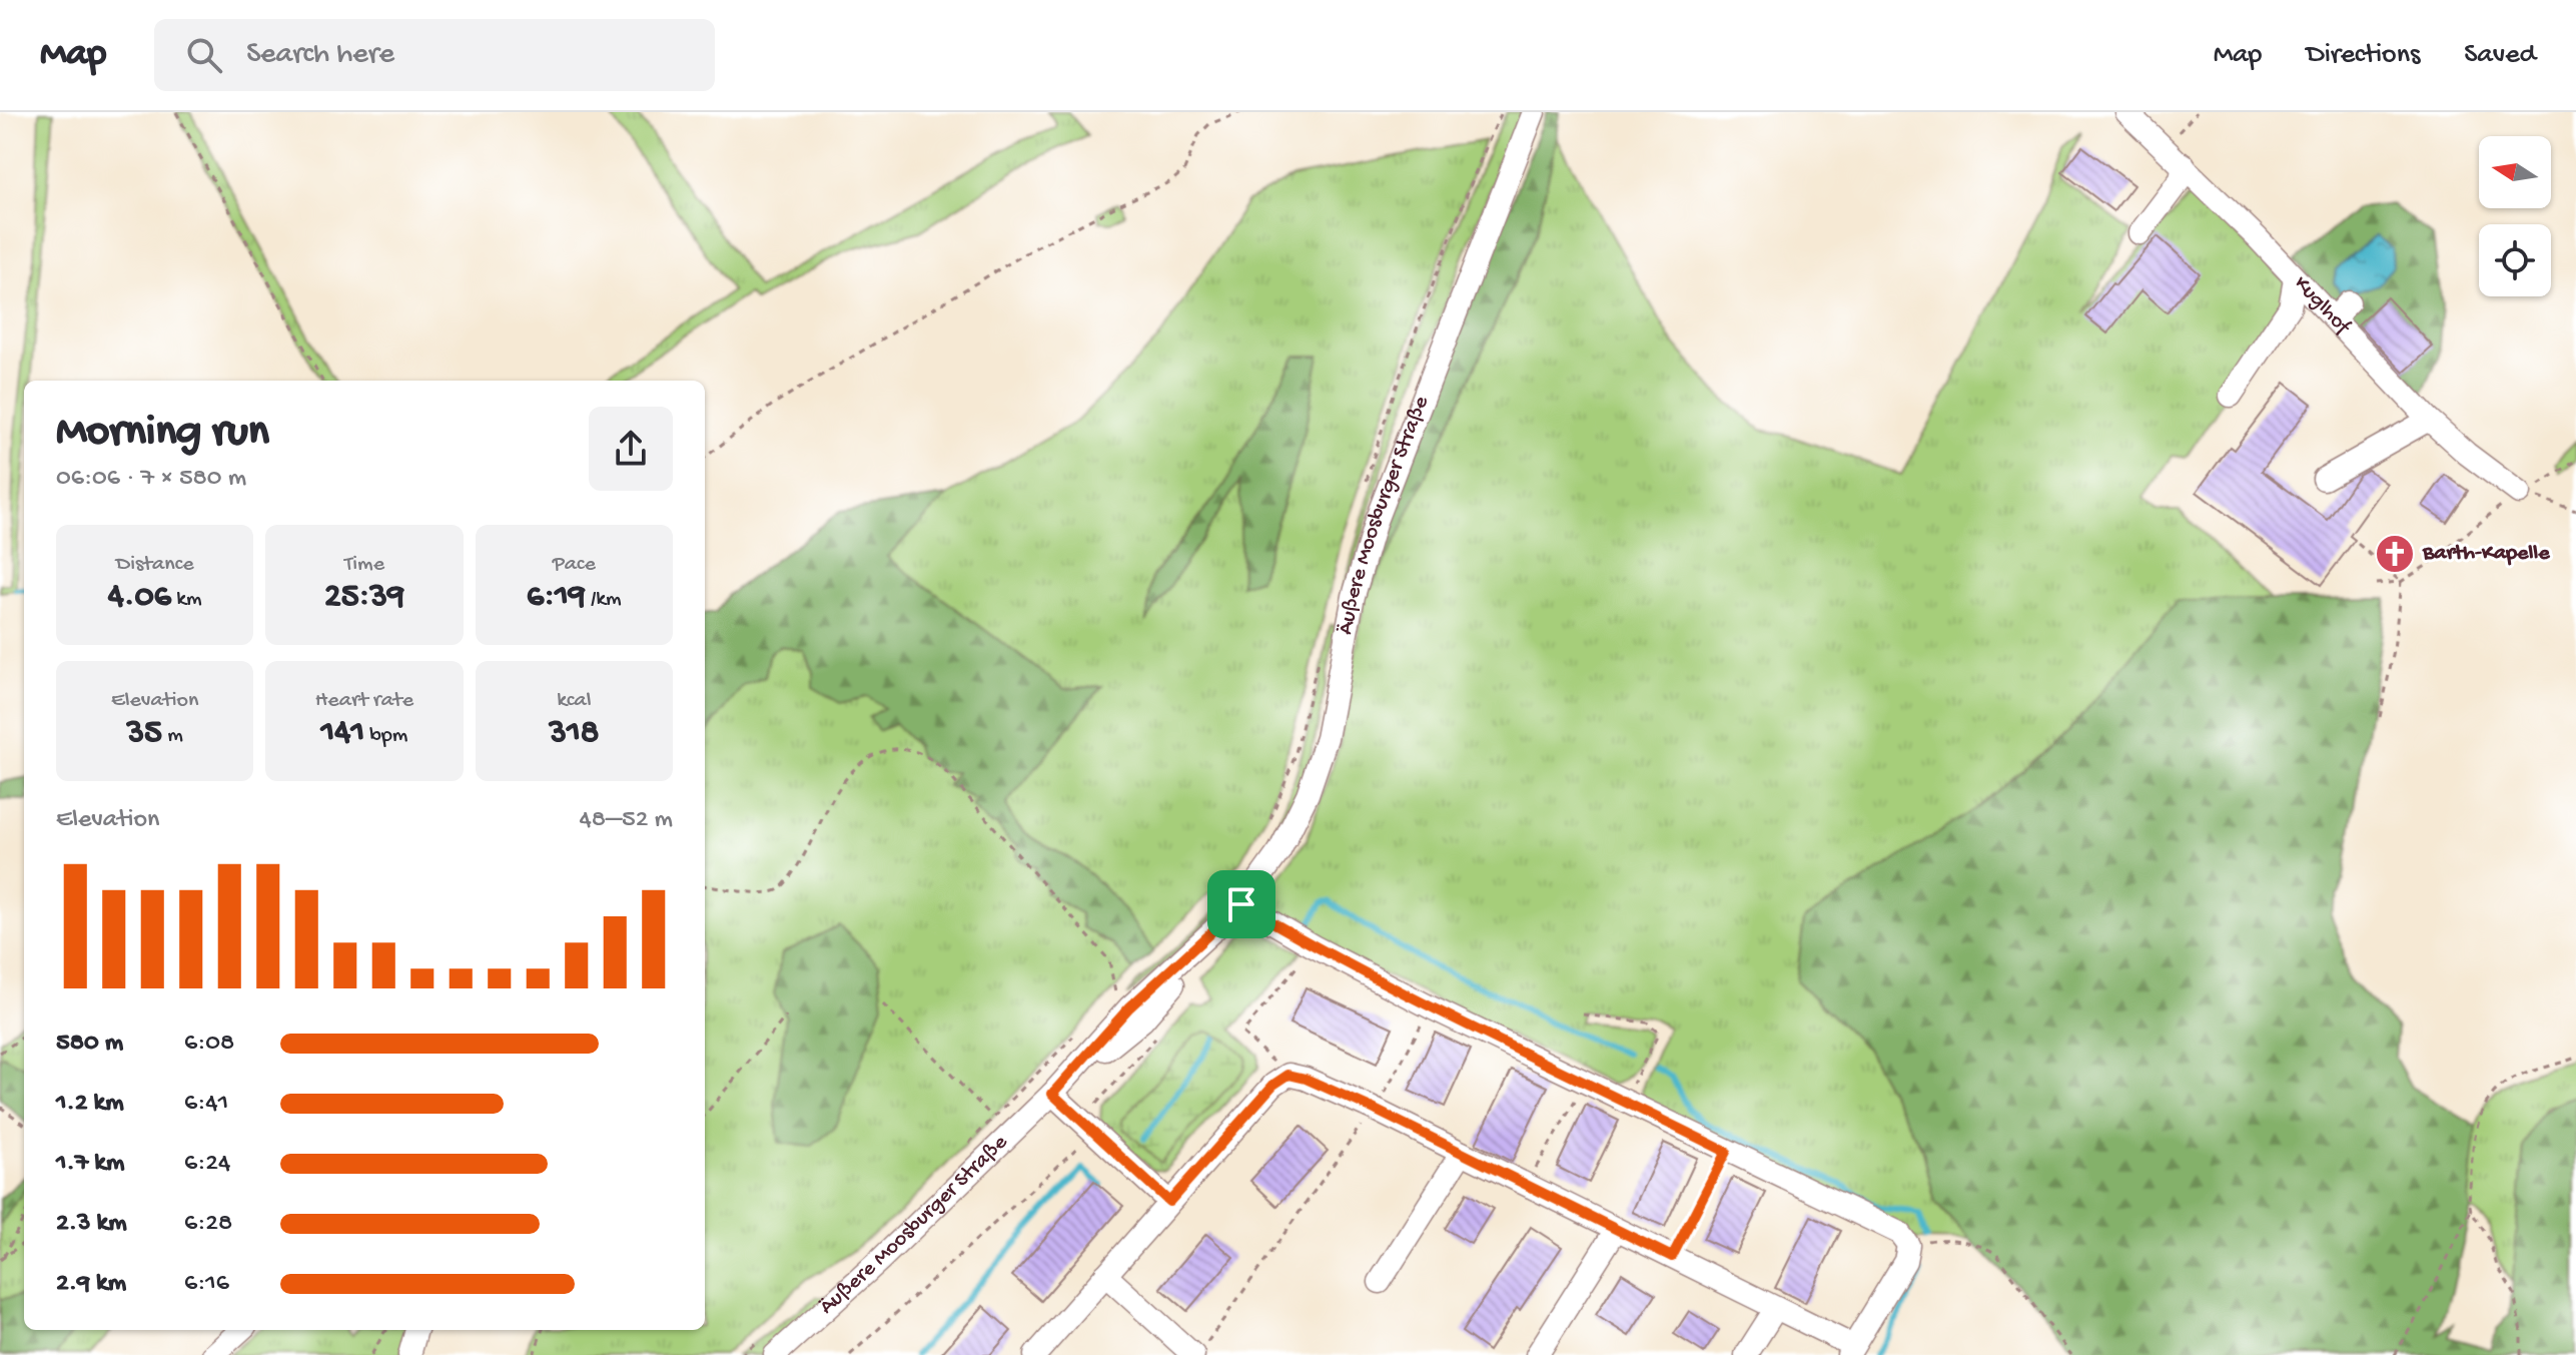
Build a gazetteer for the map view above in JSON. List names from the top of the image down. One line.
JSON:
{"streets":{"street":["Kuglhof","Äußere Moosburger Straße"]},"places":{"church":["Barth-Kapelle"]},"north":"left","page":{"header":"Map","search":"Search here","nav":["Map","Directions","Saved"],"heading":["Morning run","06:06 · 7 × 580 m"],"stats":[["Distance","4.06 km"],["Time","25:39"],["Pace","6:19 /km"],["Elevation","35 m"],["Heart rate","141 bpm"],["kcal","318"]],"chart":["Elevation","48–52 m"],"list":[{"name":"580 m","note":"6:08"},{"name":"1.2 km","note":"6:41"},{"name":"1.7 km","note":"6:24"},{"name":"2.3 km","note":"6:28"},{"name":"2.9 km","note":"6:16"}]}}
